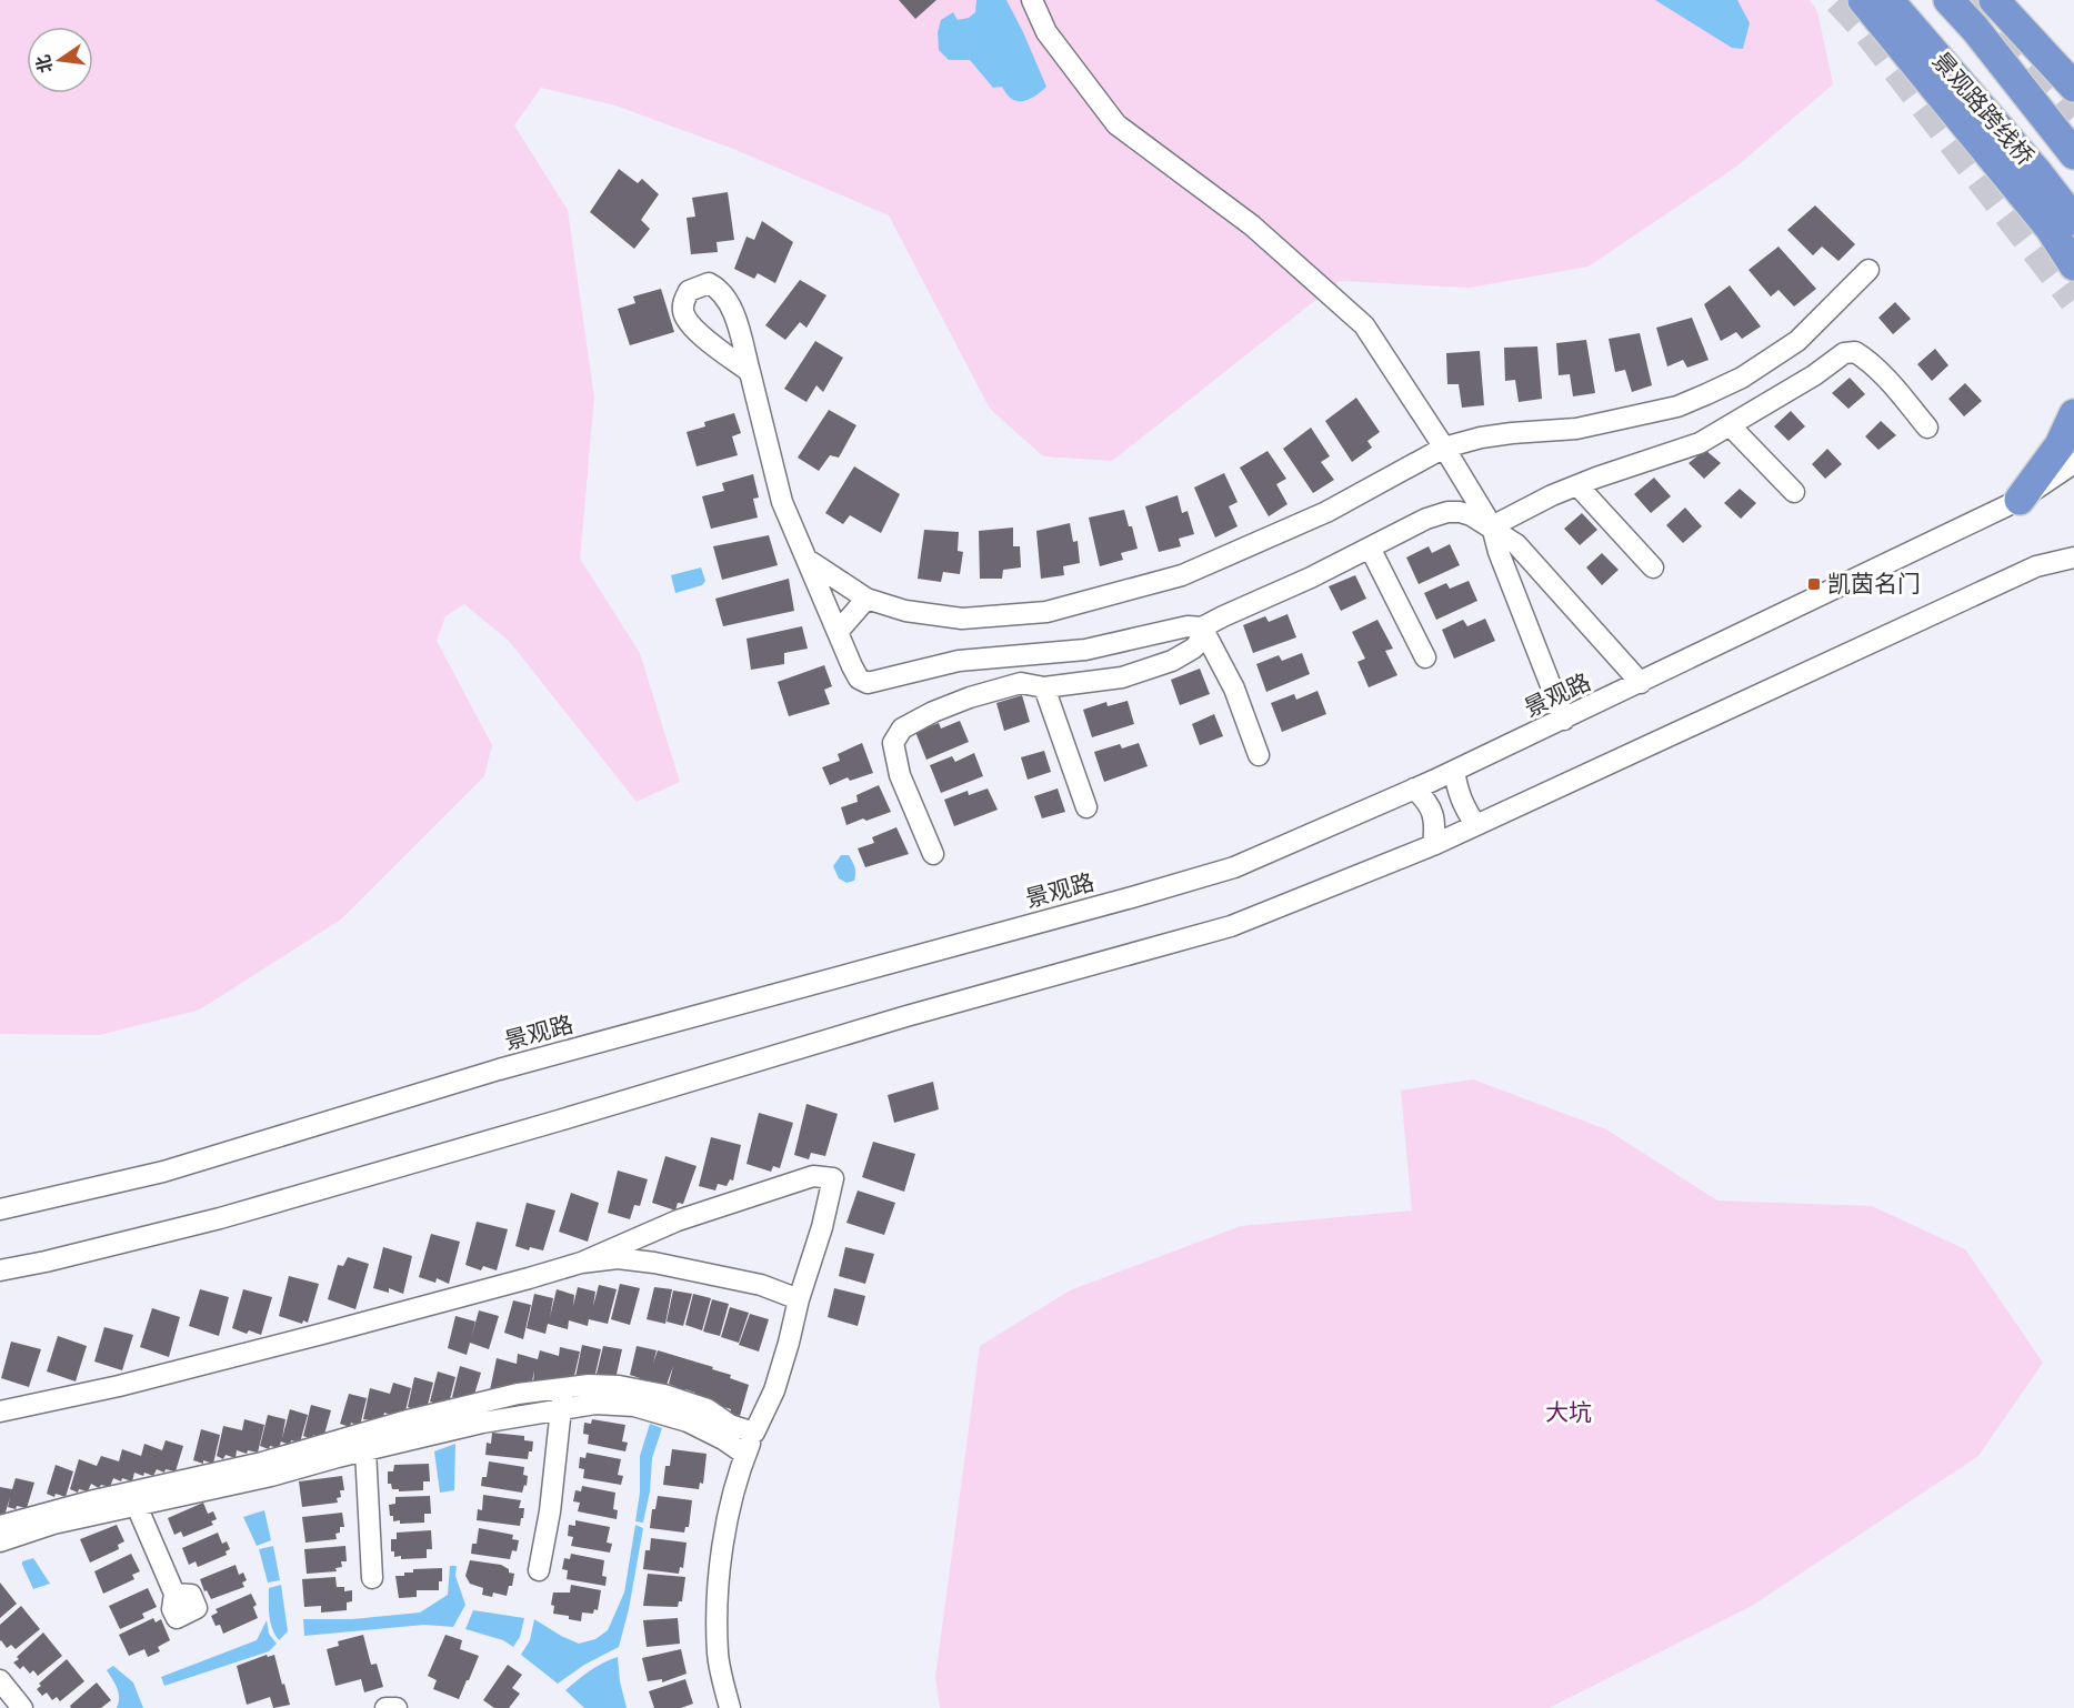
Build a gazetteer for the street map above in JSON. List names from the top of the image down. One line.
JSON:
{"streets":{"highway":["景观路跨线桥"],"street":["景观路"]},"parks":["大坑"],"places":{"transit":["凯茵名门"]},"north":"left"}
